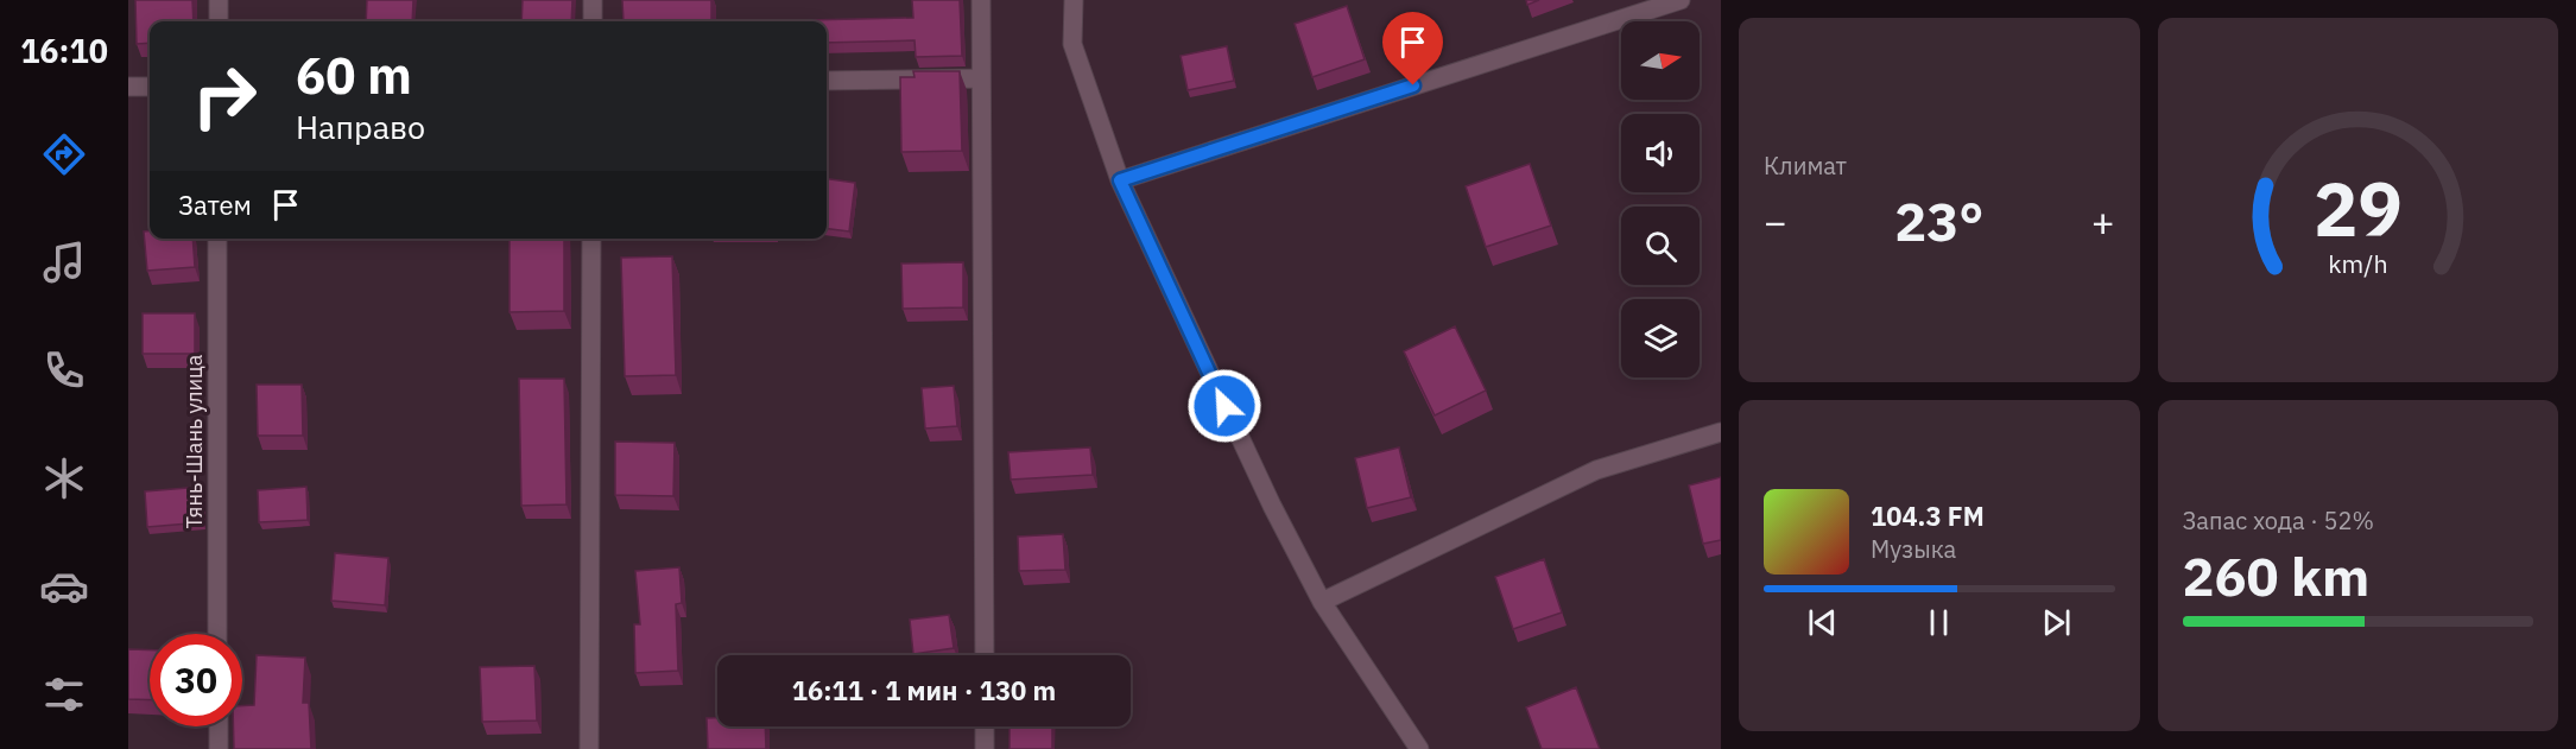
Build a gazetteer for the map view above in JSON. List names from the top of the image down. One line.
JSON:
{"streets":{"street":["Тянь-Шань улица"]},"north":"right","page":{"tabs":"16:10","tile":["Климат",["Запас хода · 52%","260 km"]],"turn":["60 m","Направо"],"then":"Затем","heat":["−","23°","+"],"song":["104.3 FM","Музыка"],"limit":"30","trip":"16:11 · 1 мин · 130 m","gauge":["29","km/h"]}}
